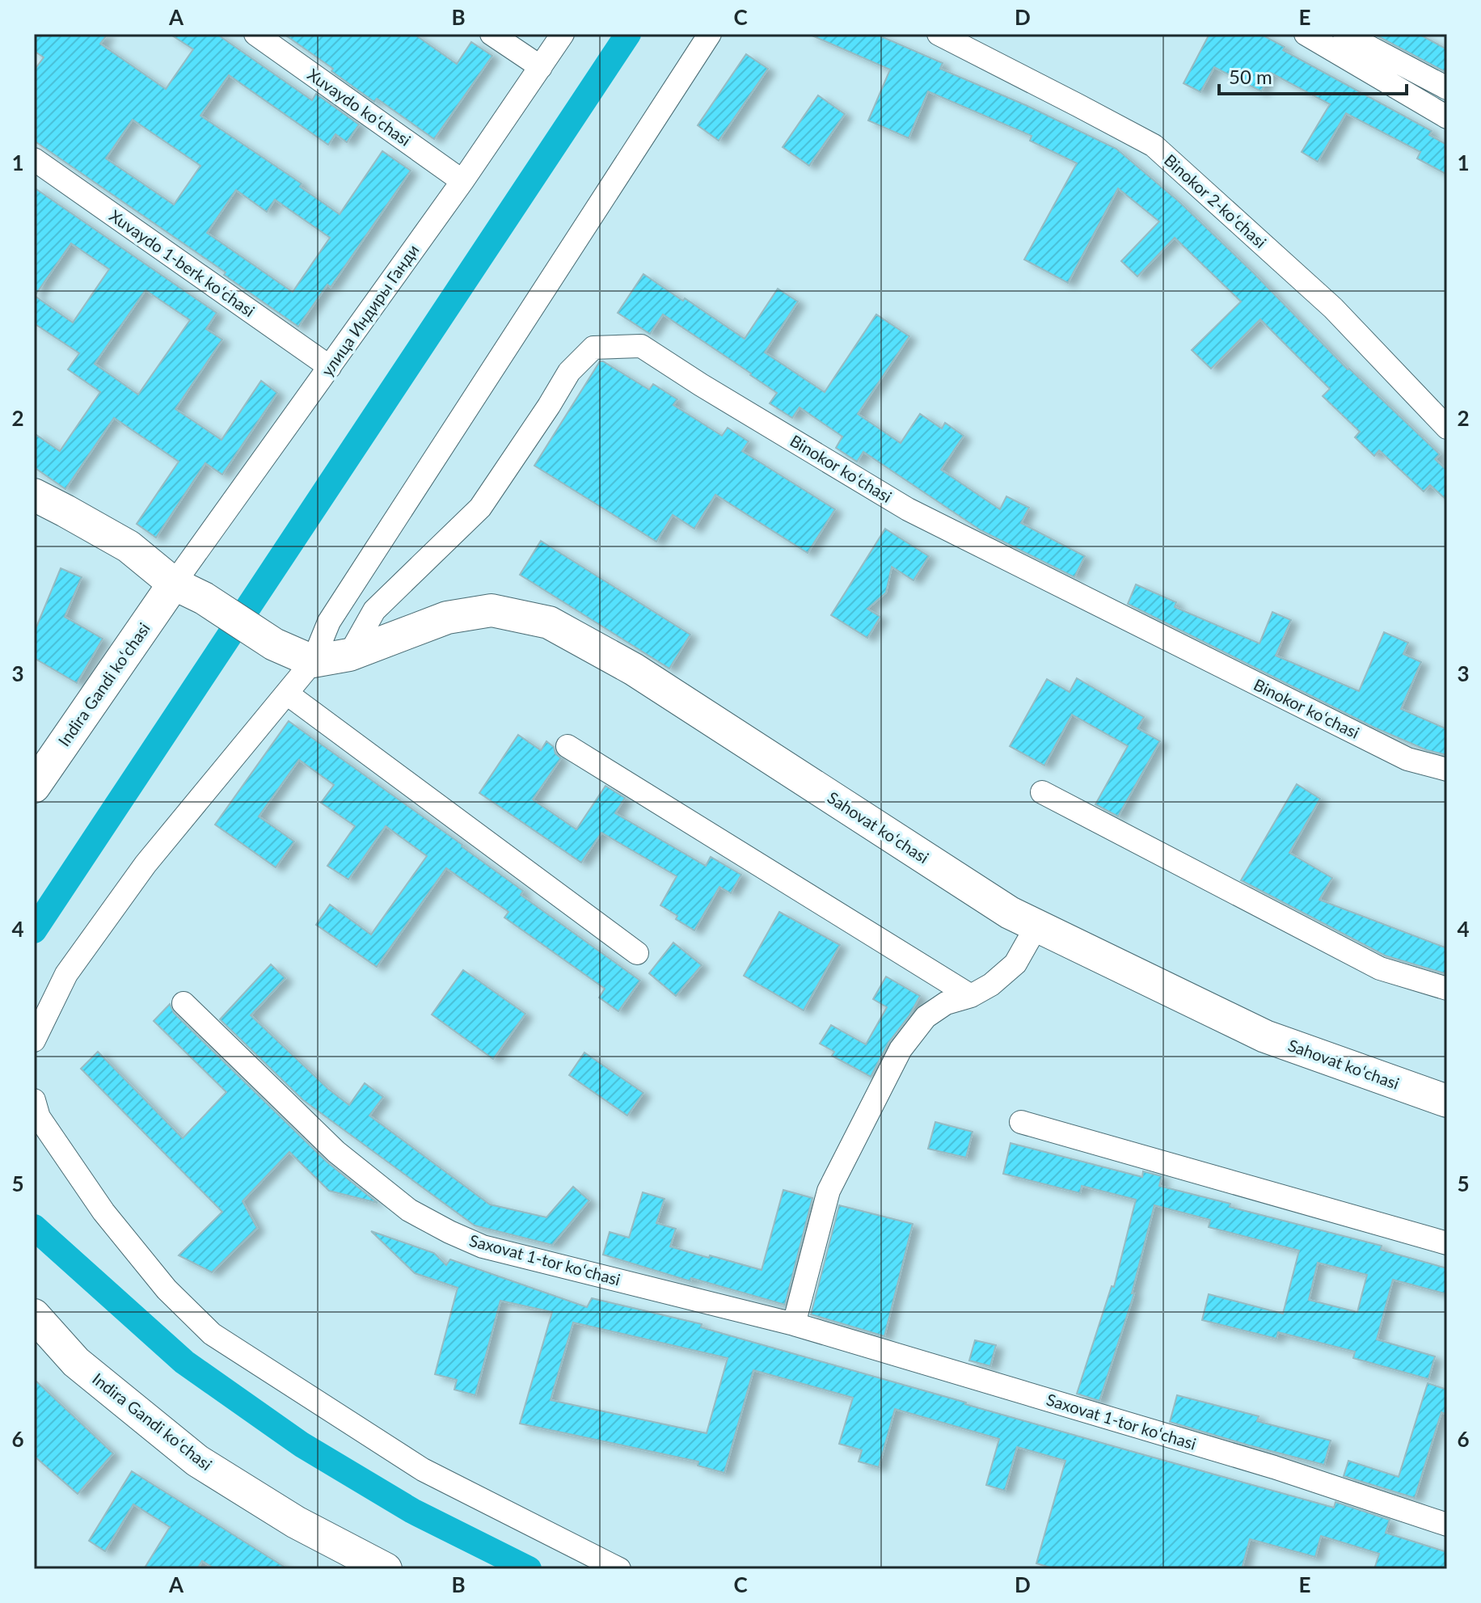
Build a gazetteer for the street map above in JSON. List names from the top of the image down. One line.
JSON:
{"streets":{"street":["Xuvaydo koʻchasi","Binokor 2-koʻchasi","Xuvaydo 1-berk koʻchasi","улица Индиры Ганди","Binokor koʻchasi","Indira Gandi koʻchasi","Sahovat koʻchasi","Saxovat 1-tor koʻchasi"]},"crossings":[["Xuvaydo koʻchasi","улица Индиры Ганди"],["Xuvaydo 1-berk koʻchasi","улица Индиры Ганди"],["улица Индиры Ганди","Indira Gandi koʻchasi"],["Binokor koʻchasi","Sahovat koʻchasi"]],"scale_bar":"50 m","grid":{"columns":["A","B","C","D","E"],"rows":["1","2","3","4","5","6"]}}
